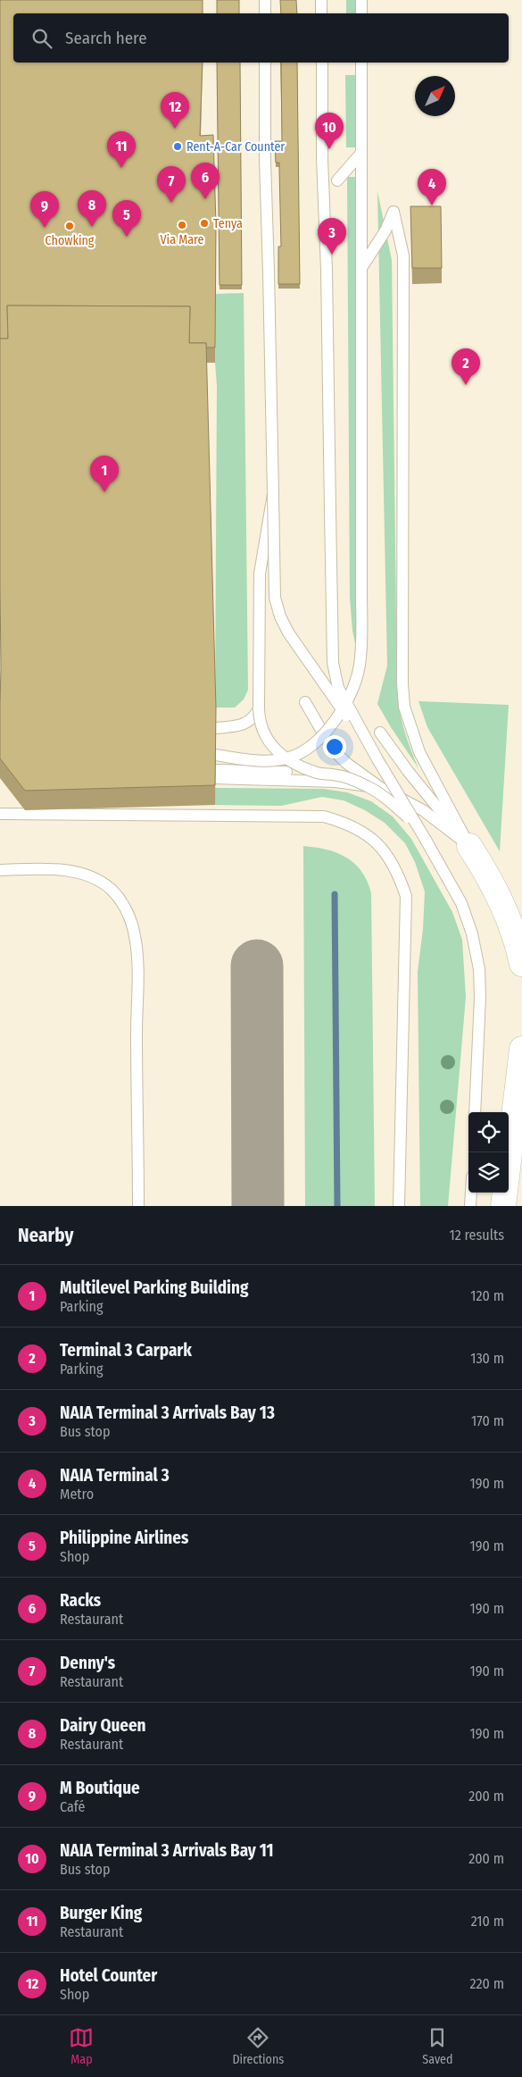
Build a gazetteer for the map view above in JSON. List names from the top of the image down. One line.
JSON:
{"places":["Rent-A-Car Counter","Tenya","Via Mare","Chowking"],"north":"top right","page":{"search":"Search here","pins":["12","10","11","6","7","4","8","9","5","3","2","1"],"heading":["Nearby","12 results"],"list":[{"mark":"1","name":"Multilevel Parking Building","note":"Parking","value":"120 m"},{"mark":"2","name":"Terminal 3 Carpark","note":"Parking","value":"130 m"},{"mark":"3","name":"NAIA Terminal 3 Arrivals Bay 13","note":"Bus stop","value":"170 m"},{"mark":"4","name":"NAIA Terminal 3","note":"Metro","value":"190 m"},{"mark":"5","name":"Philippine Airlines","note":"Shop","value":"190 m"},{"mark":"6","name":"Racks","note":"Restaurant","value":"190 m"},{"mark":"7","name":"Denny's","note":"Restaurant","value":"190 m"},{"mark":"8","name":"Dairy Queen","note":"Restaurant","value":"190 m"},{"mark":"9","name":"M Boutique","note":"Café","value":"200 m"},{"mark":"10","name":"NAIA Terminal 3 Arrivals Bay 11","note":"Bus stop","value":"200 m"},{"mark":"11","name":"Burger King","note":"Restaurant","value":"210 m"},{"mark":"12","name":"Hotel Counter","note":"Shop","value":"220 m"}],"nav":["Map","Directions","Saved"]}}
